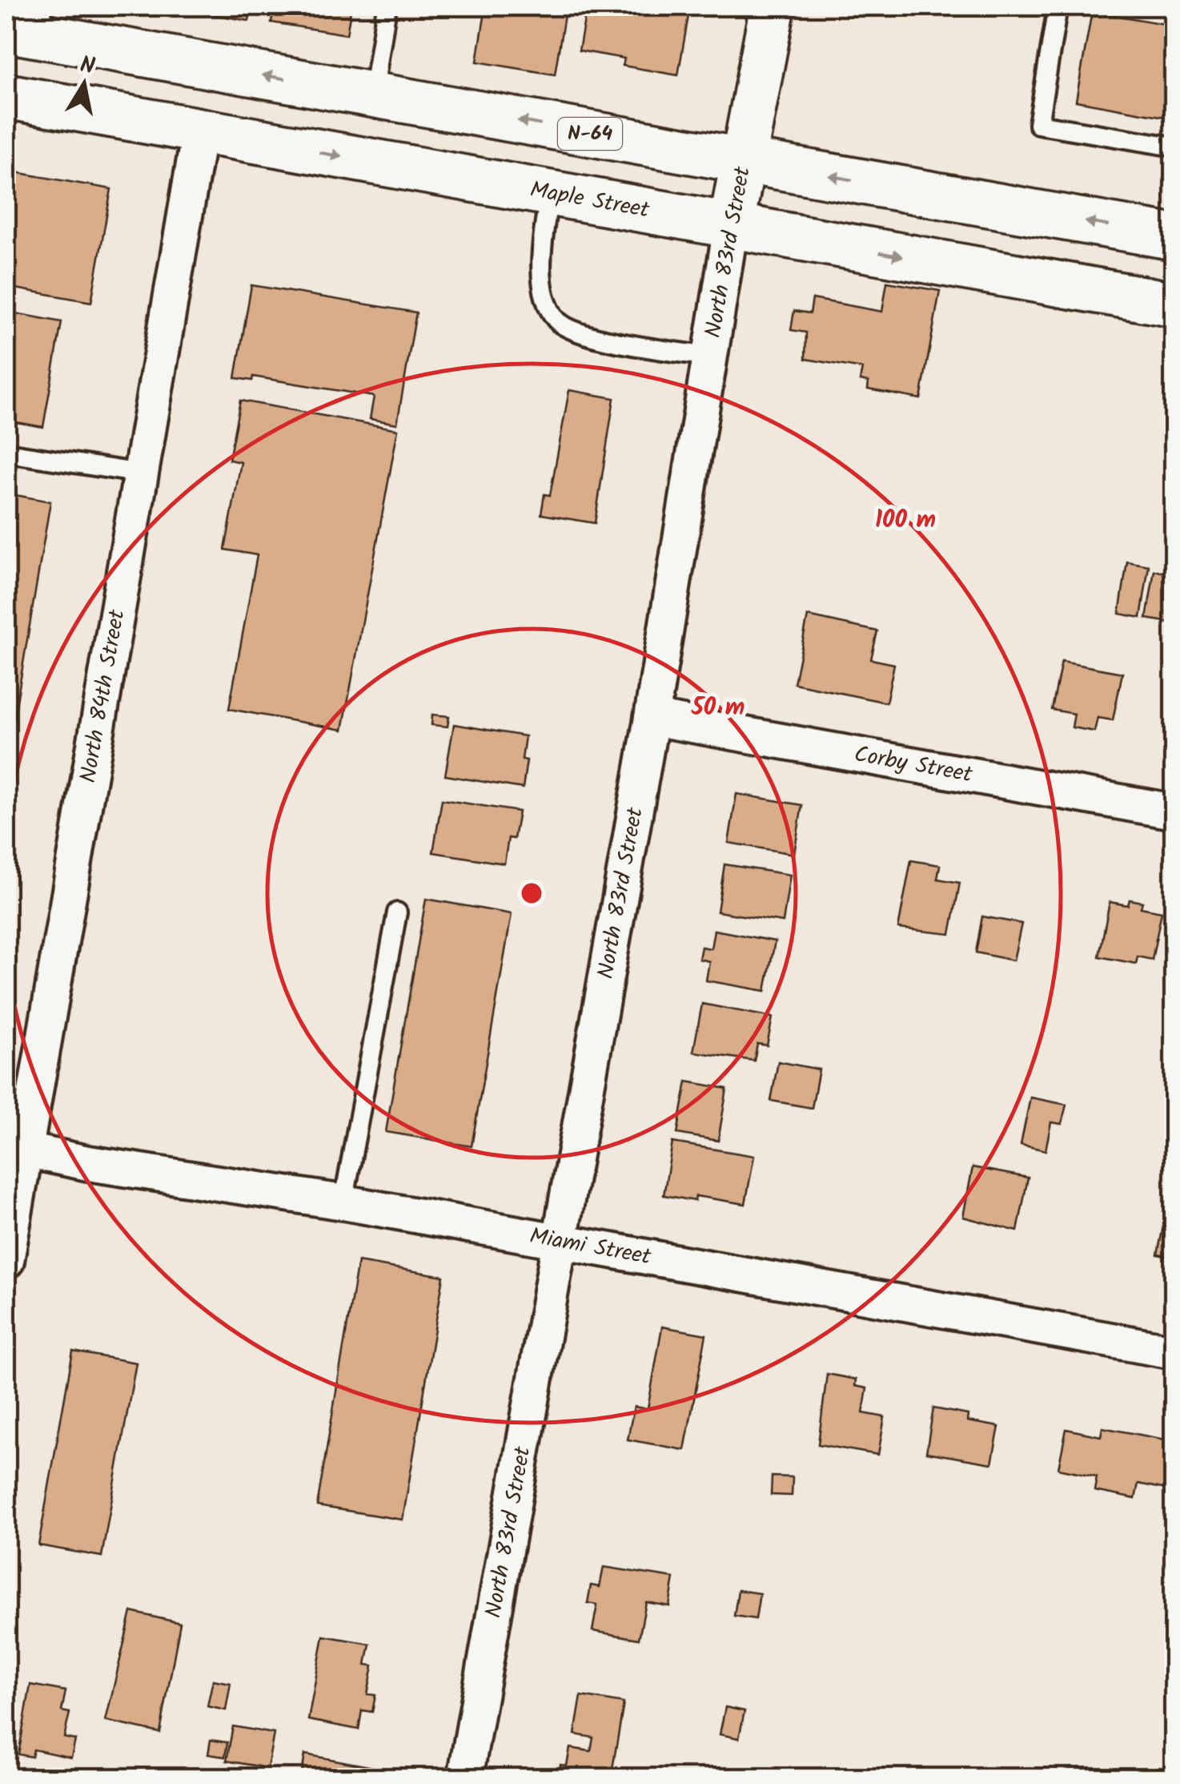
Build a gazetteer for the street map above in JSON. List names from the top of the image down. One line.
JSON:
{"streets":{"main road":["N-64","Maple Street","North 83rd Street"],"street":["North 84th Street","Corby Street","Miami Street"]},"crossings":[["N-64","North 83rd Street"],["Maple Street","North 83rd Street"],["Maple Street","North 84th Street"],["North 83rd Street","Corby Street"],["North 83rd Street","Miami Street"],["North 84th Street","Miami Street"]],"north":"top","rings":["100 m","50 m"]}
